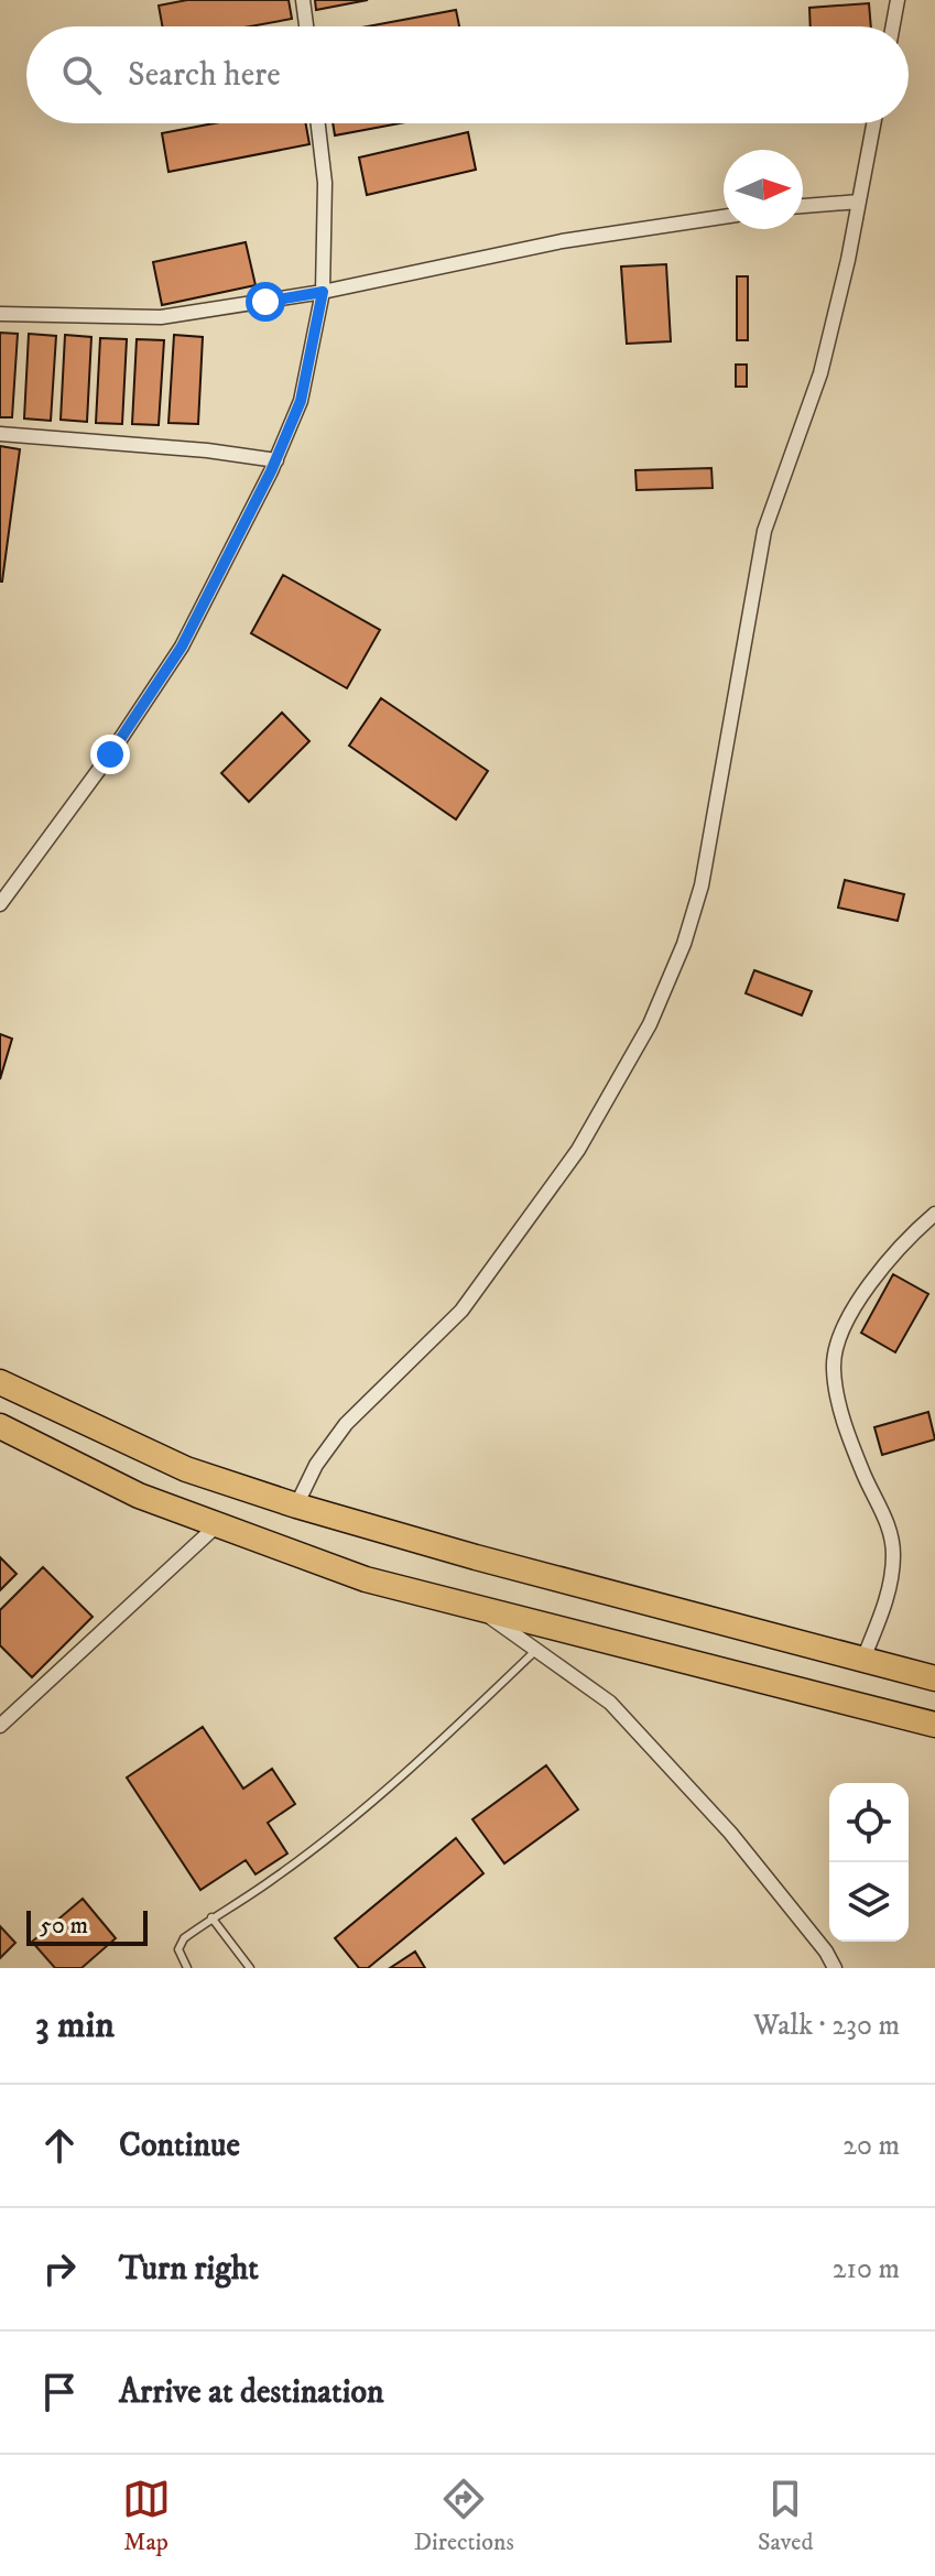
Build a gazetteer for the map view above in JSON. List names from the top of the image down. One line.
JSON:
{"scale_bar":"50 m","north":"right","page":{"search":"Search here","scale":"50 m","heading":["3 min","Walk · 230 m"],"list":[["Continue","20 m"],["Turn right","210 m"],"Arrive at destination"],"nav":["Map","Directions","Saved"]}}
